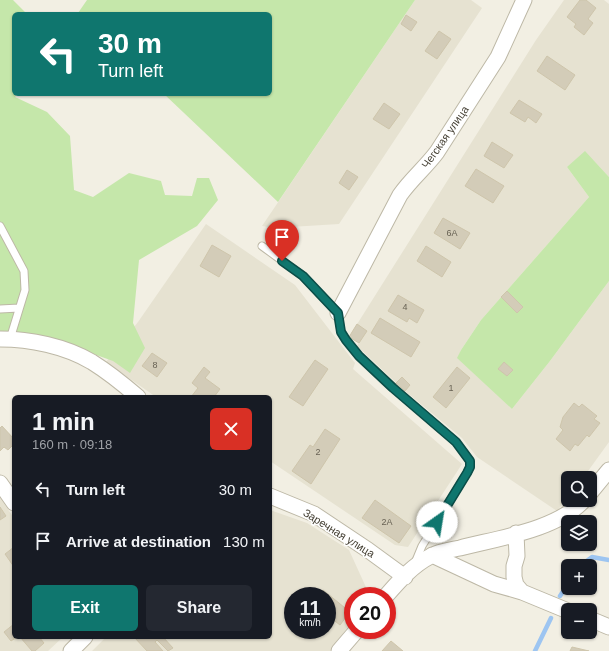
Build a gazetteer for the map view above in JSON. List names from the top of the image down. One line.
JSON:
{"streets":{"street":["Чегская улица","Заречная улица"]},"house_numbers":["6А","4","8","1","2","2А"],"page":{"turn":["30 m","Turn left"],"heading":["1 min","160 m · 09:18"],"list":[{"name":"Turn left","value":"30 m"},{"name":"Arrive at destination","value":"130 m"}],"map_buttons":["+","−"],"buttons":["Exit","Share"],"speed":"11 km/h","limit":"20"}}
